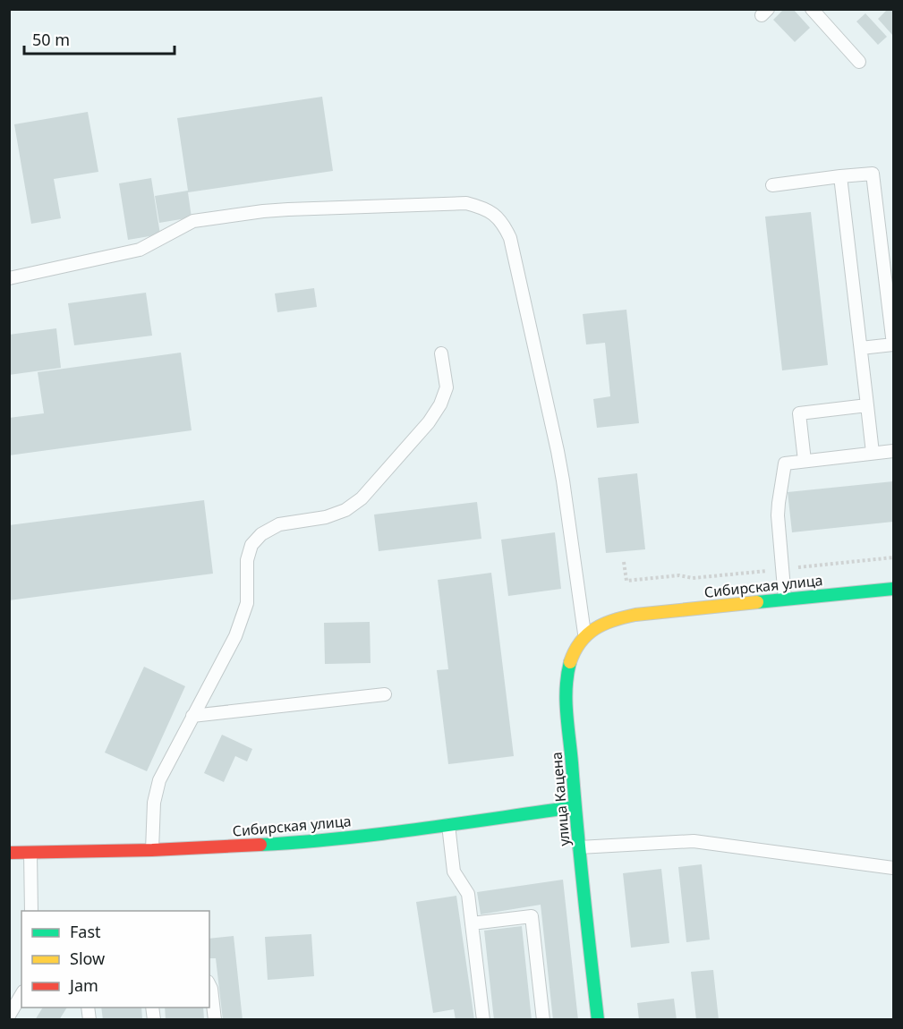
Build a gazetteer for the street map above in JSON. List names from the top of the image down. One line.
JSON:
{"streets":{"street":["Сибирская улица","улица Кацена"]},"crossings":[["Сибирская улица","улица Кацена"]],"legend":["Fast","Slow","Jam"],"scale_bar":"50 m"}
